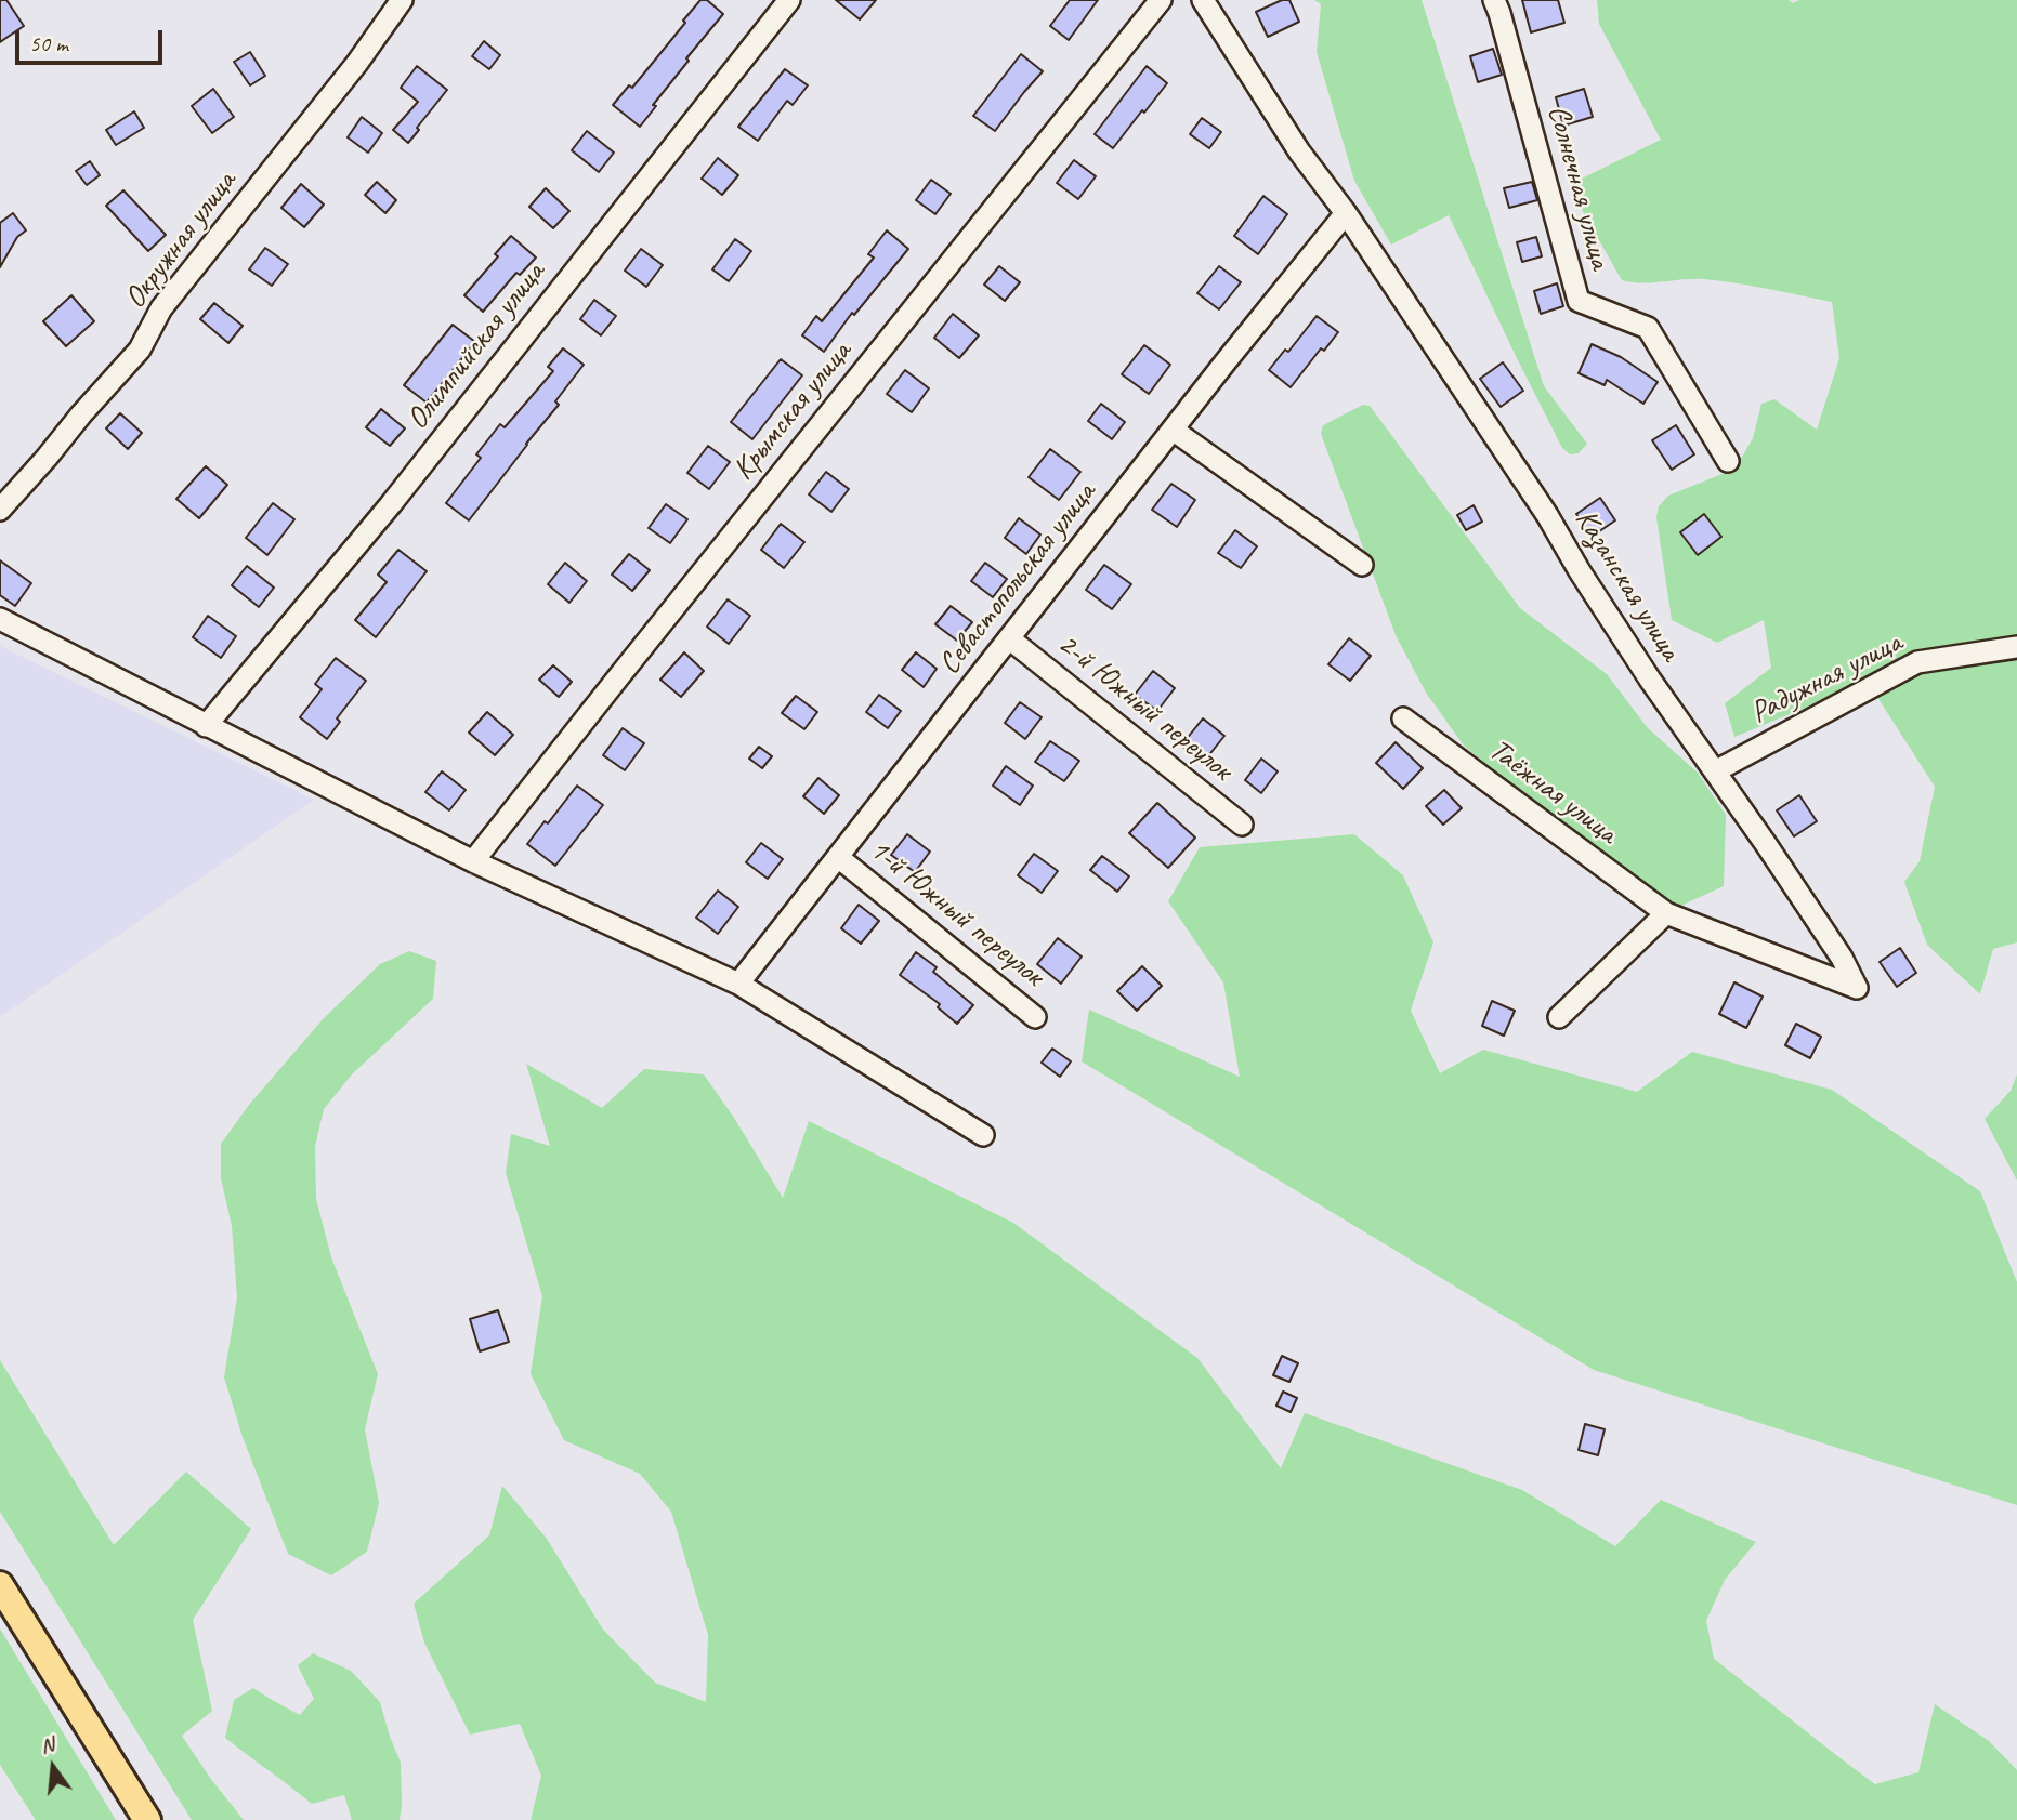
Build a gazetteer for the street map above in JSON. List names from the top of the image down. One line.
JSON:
{"streets":{"street":["Солнечная улица","Окружная улица","Олимпийская улица","Крымская улица","Севастопольская улица","Казанская улица","Радужная улица","2-й Южный переулок","Таёжная улица","1-й Южный переулок"]},"crossings":[["Севастопольская улица","Казанская улица"],["Севастопольская улица","2-й Южный переулок"],["Севастопольская улица","1-й Южный переулок"],["Казанская улица","Радужная улица"],["Казанская улица","Таёжная улица"]],"scale_bar":"50 m","north":"top"}
